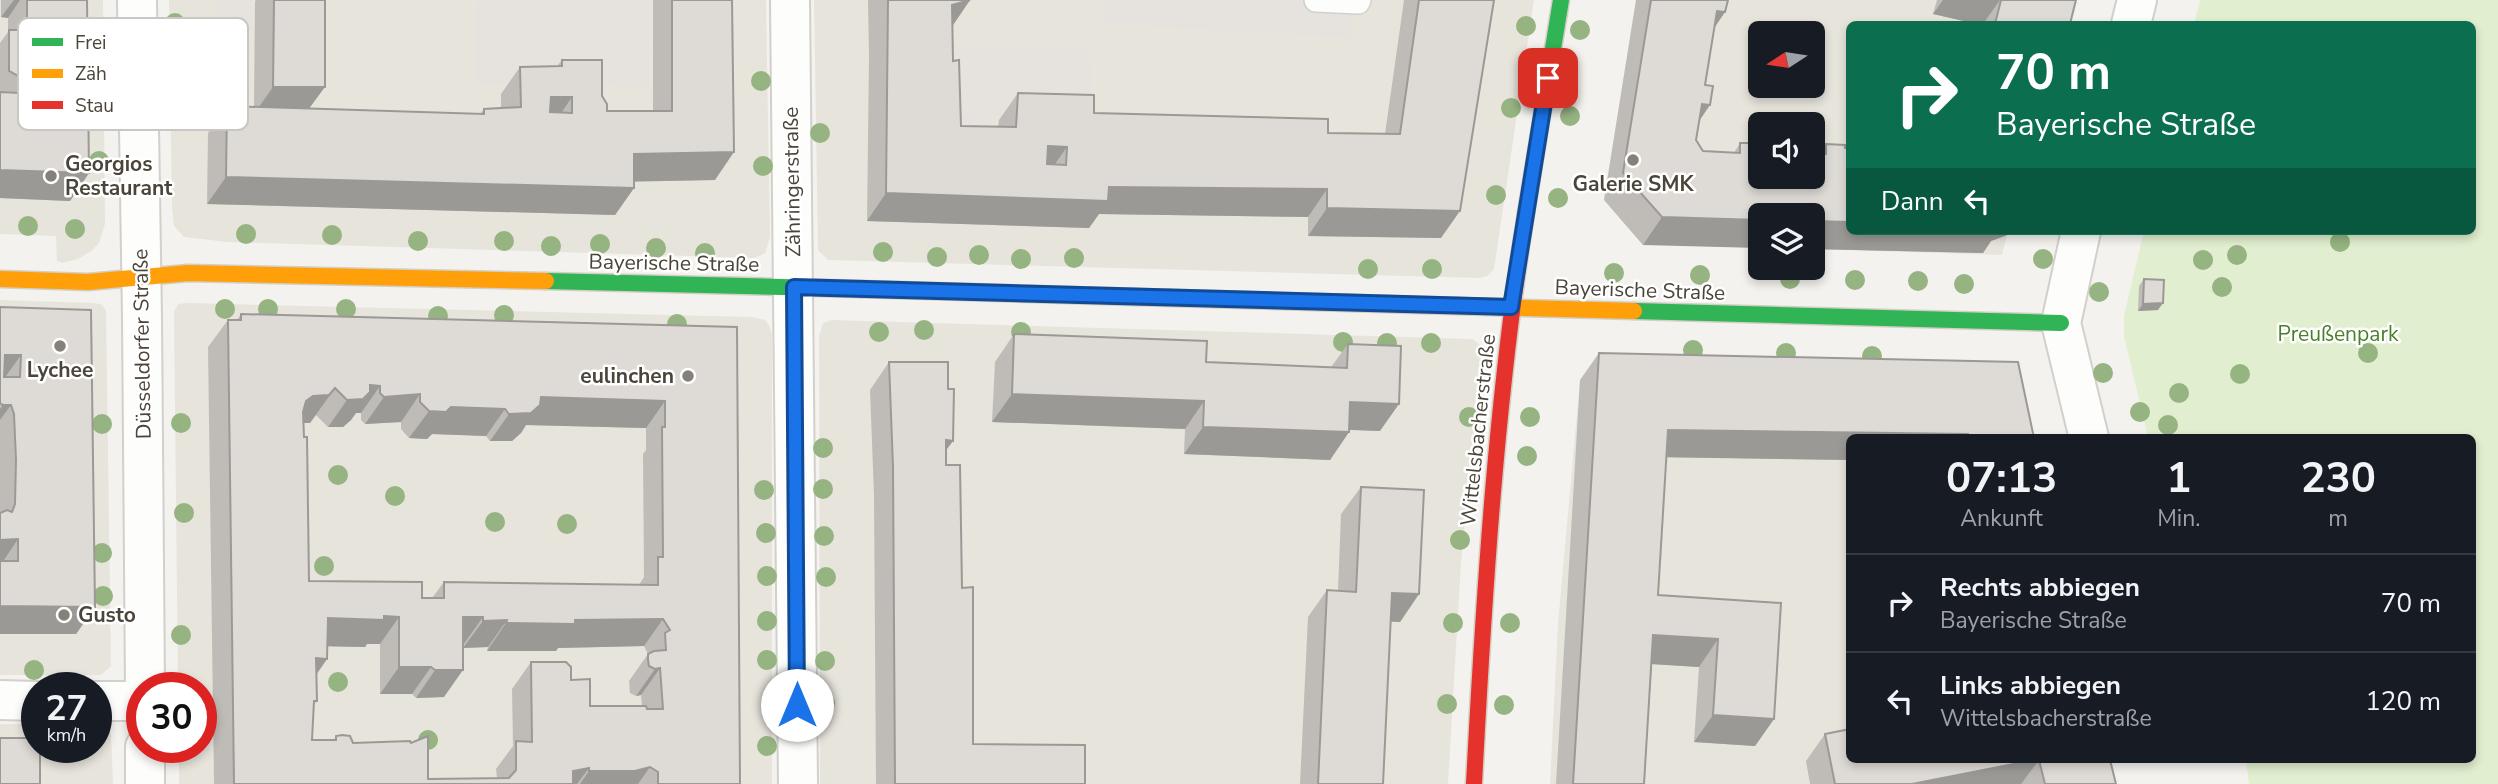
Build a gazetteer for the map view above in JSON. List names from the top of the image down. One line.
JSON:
{"streets":{"street":["Zähringerstraße","Bayerische Straße","Düsseldorfer Straße","Wittelsbacherstraße"]},"crossings":[["Zähringerstraße","Bayerische Straße"],["Bayerische Straße","Düsseldorfer Straße"],["Bayerische Straße","Wittelsbacherstraße"]],"parks":["Preußenpark"],"places":["Galerie SMK","Georgios Restaurant","Lychee","eulinchen","Gusto"],"legend":["Frei","Zäh","Stau"],"north":"left","page":{"turn":["70 m","Bayerische Straße"],"then":"Dann","eta":["07:13","Ankunft","1","Min.","230","m"],"list":[{"name":"Rechts abbiegen","note":"Bayerische Straße","value":"70 m"},{"name":"Links abbiegen","note":"Wittelsbacherstraße","value":"120 m"}],"speed":"27 km/h","limit":"30"}}
